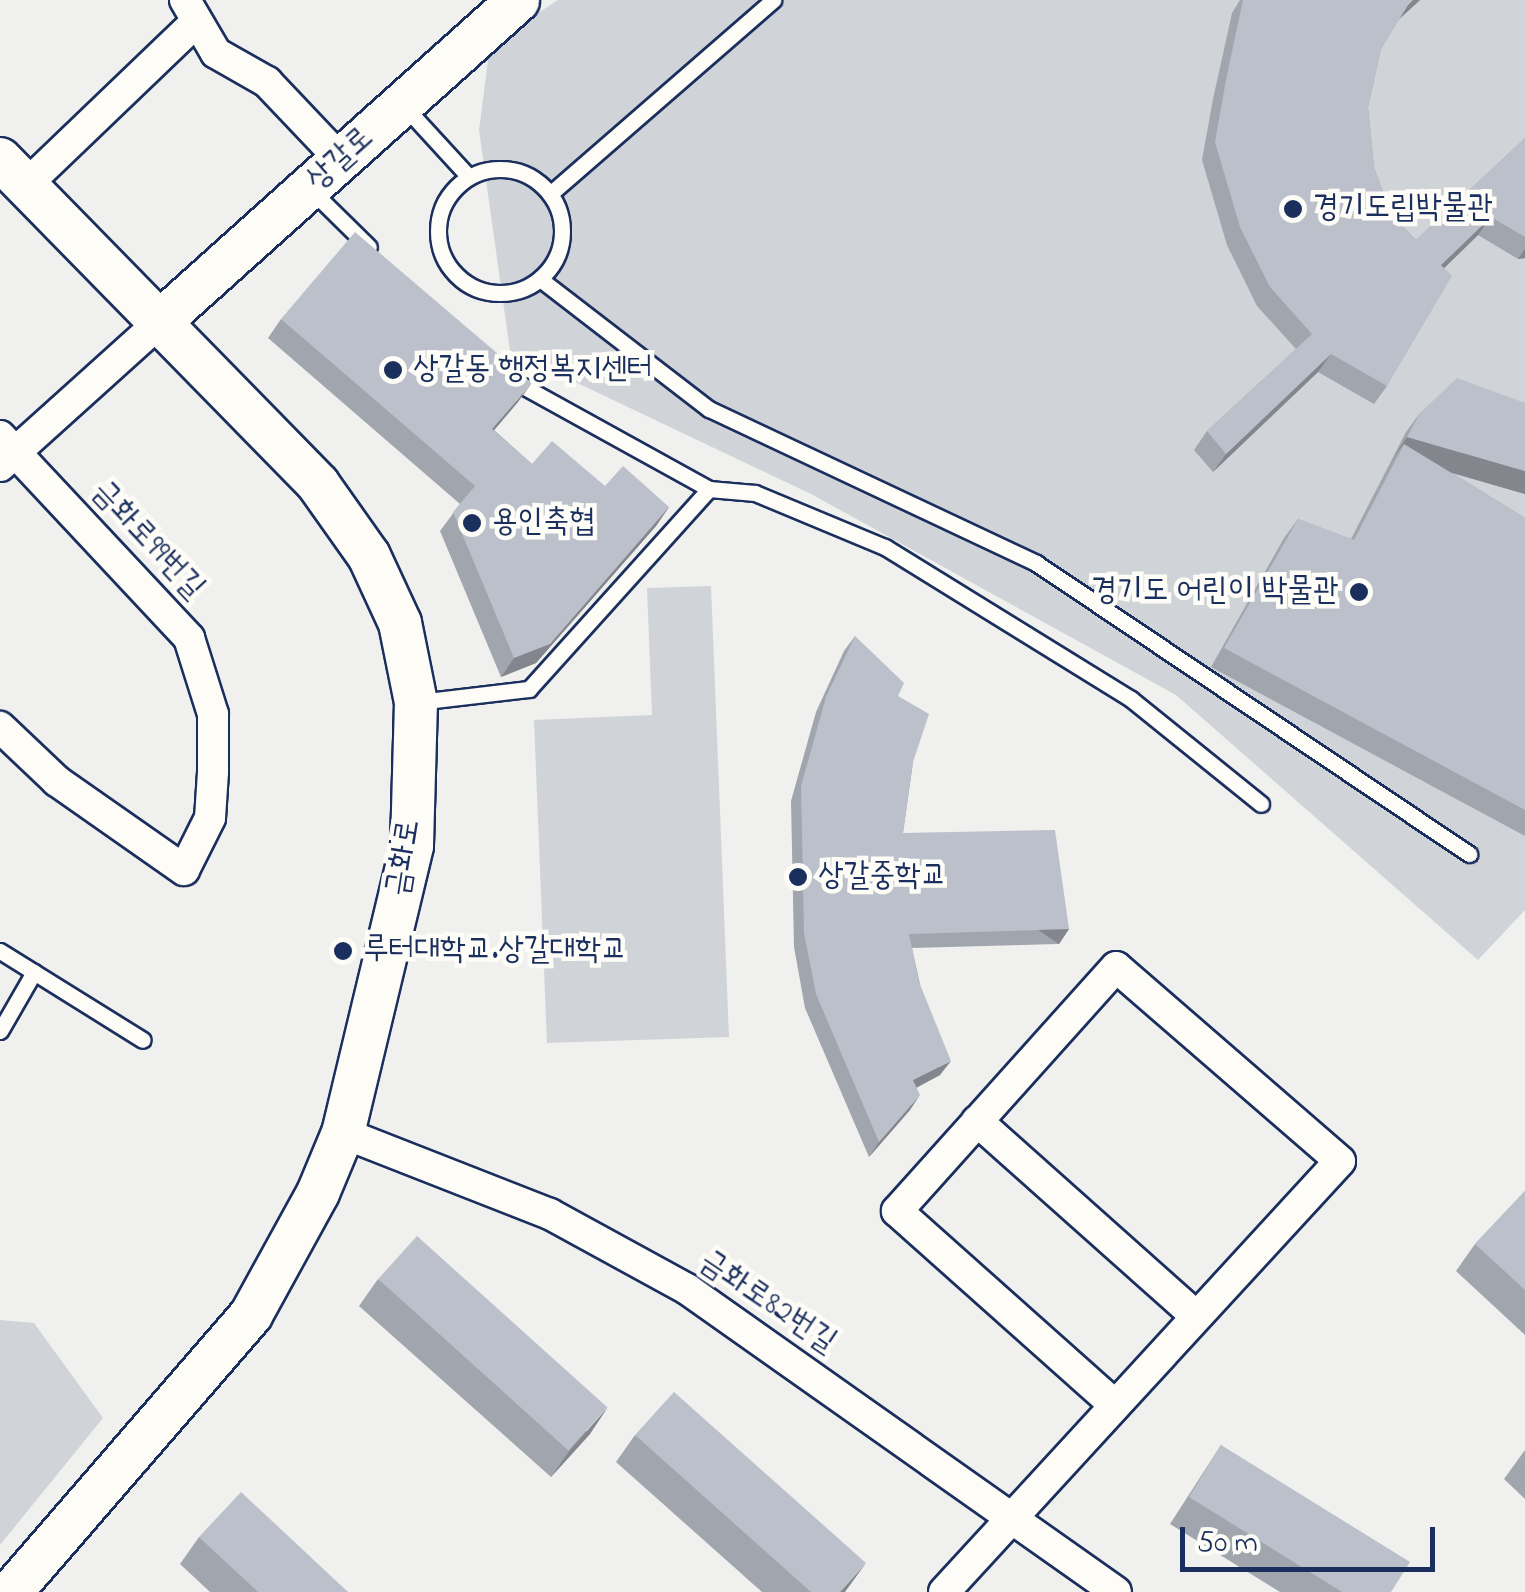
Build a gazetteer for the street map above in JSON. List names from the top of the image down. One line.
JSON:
{"streets":{"street":["상갈로","금화로99번길","금화로","금화로82번길"]},"crossings":[["상갈로","금화로99번길"],["상갈로","금화로"],["금화로99번길","금화로"],["금화로","금화로82번길"]],"places":["경기도립박물관","상갈동 행정복지센터","용인축협","경기도 어린이 박물관","상갈중학교","루터대학교.상갈대학교"],"scale_bar":"50 m"}
